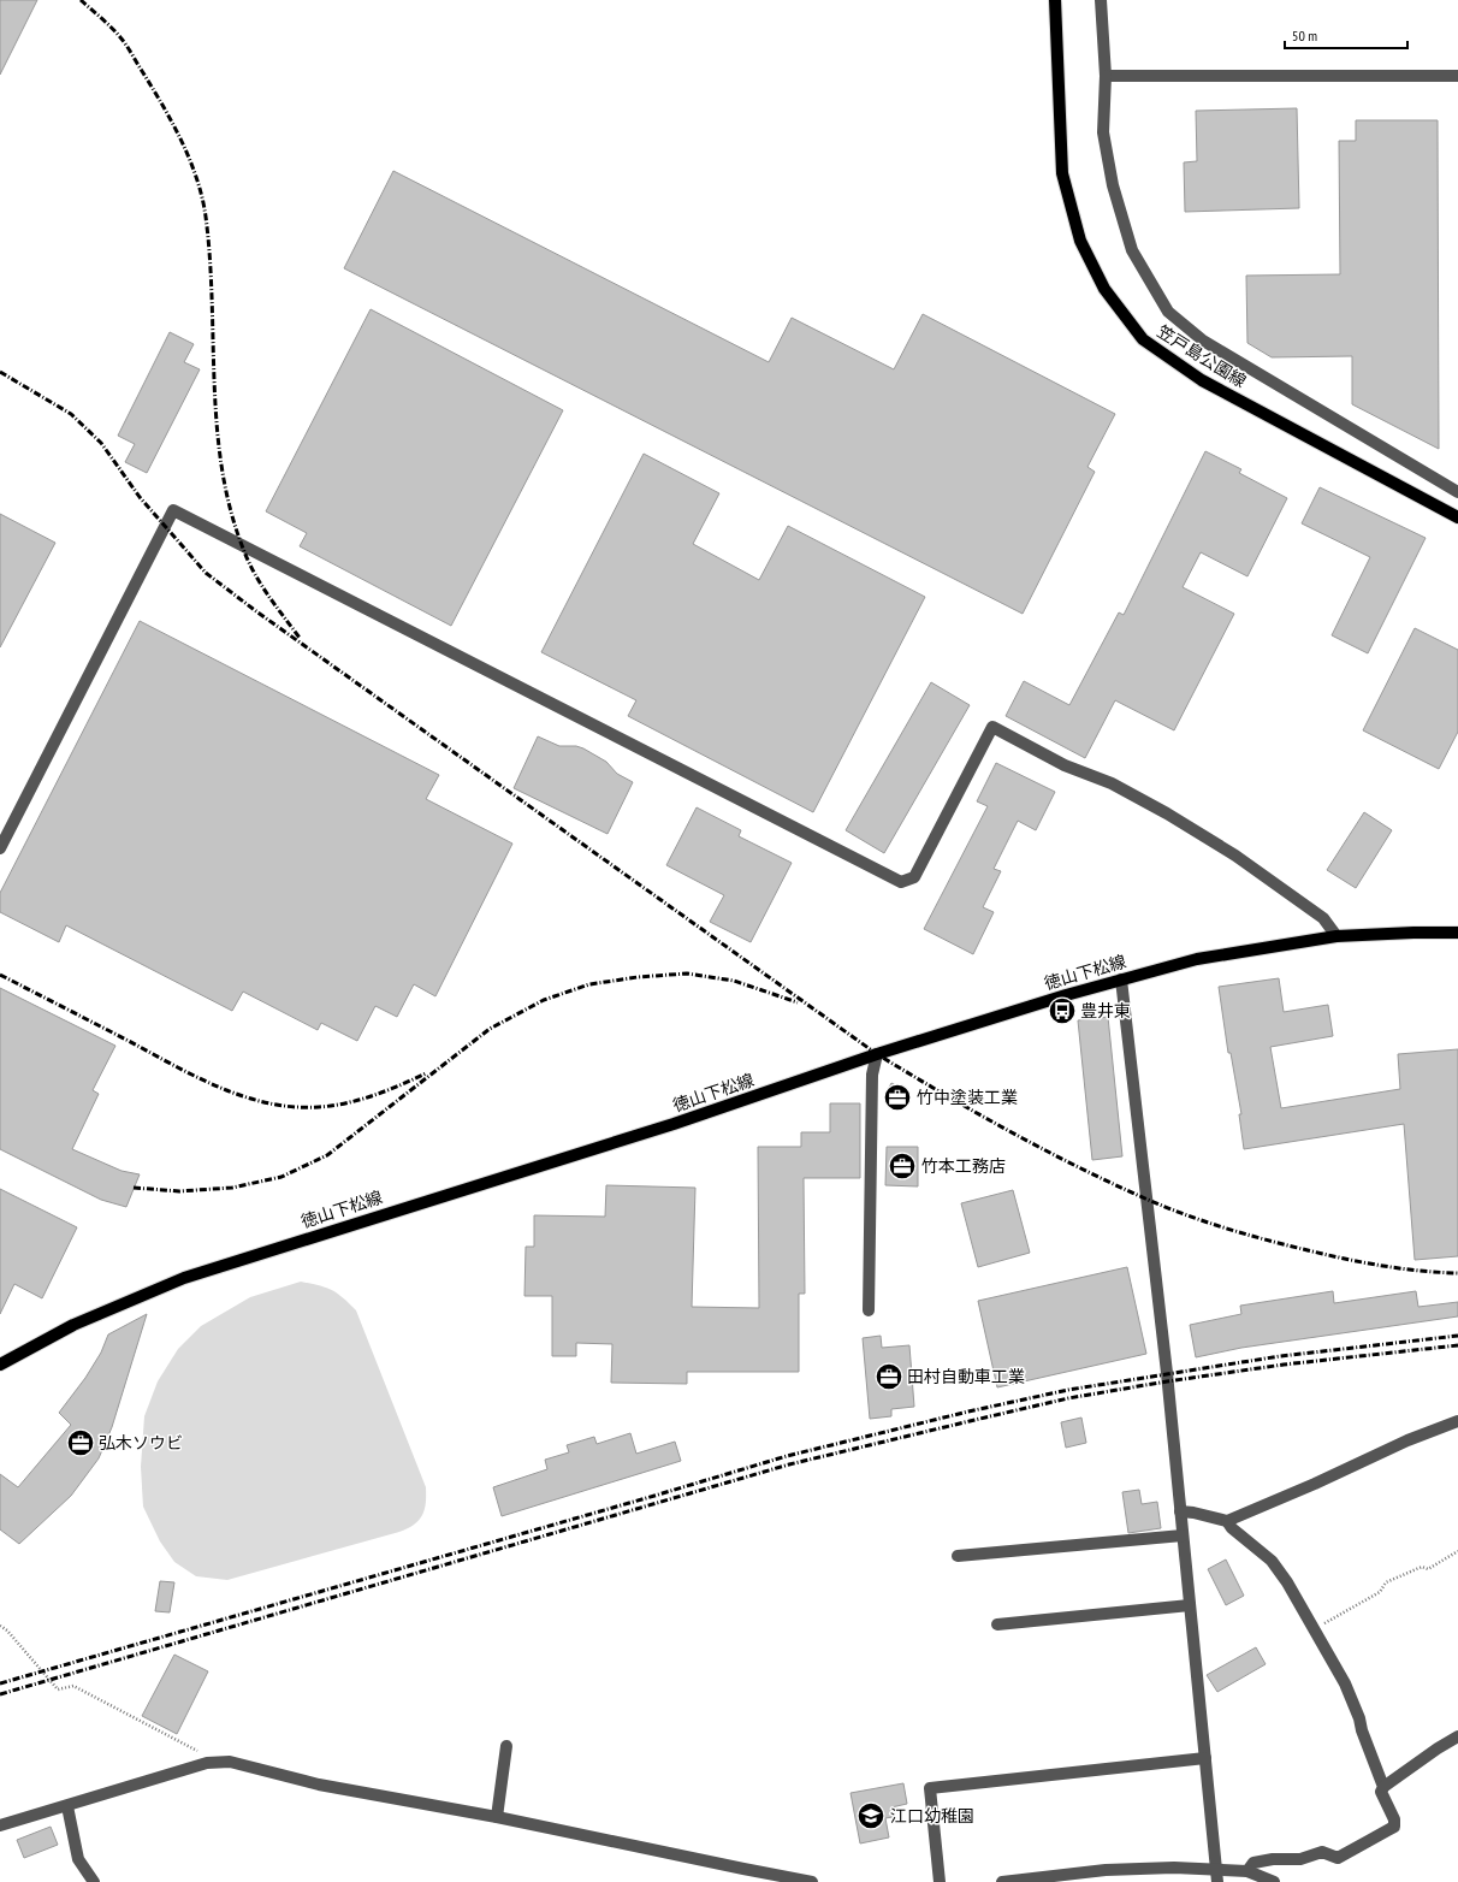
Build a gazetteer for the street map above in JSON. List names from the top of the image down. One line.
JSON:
{"streets":{"main road":["笠戸島公園線","徳山下松線"]},"places":{"bus stop":["豊井東"],"office":["竹中塗装工業","竹本工務店","田村自動車工業","弘木ソウビ"],"school or university":["江口幼稚園"]},"scale_bar":"50 m"}
